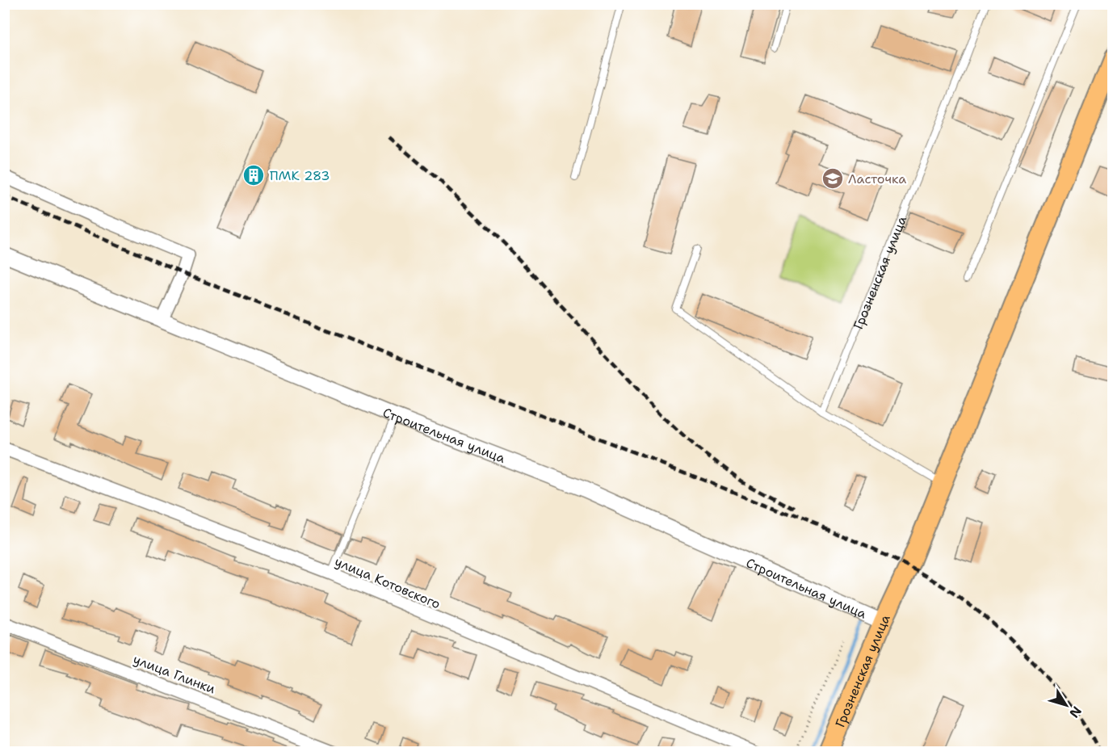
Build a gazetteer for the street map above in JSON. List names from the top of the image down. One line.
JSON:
{"streets":{"main road":["Грозненская улица"],"street":["Строительная улица","улица Котовского","улица Глинки"]},"crossings":[["Грозненская улица","Строительная улица"]],"places":{"building":["ПМК 283"],"school or university":["Ласточка"]},"north":"bottom right"}
